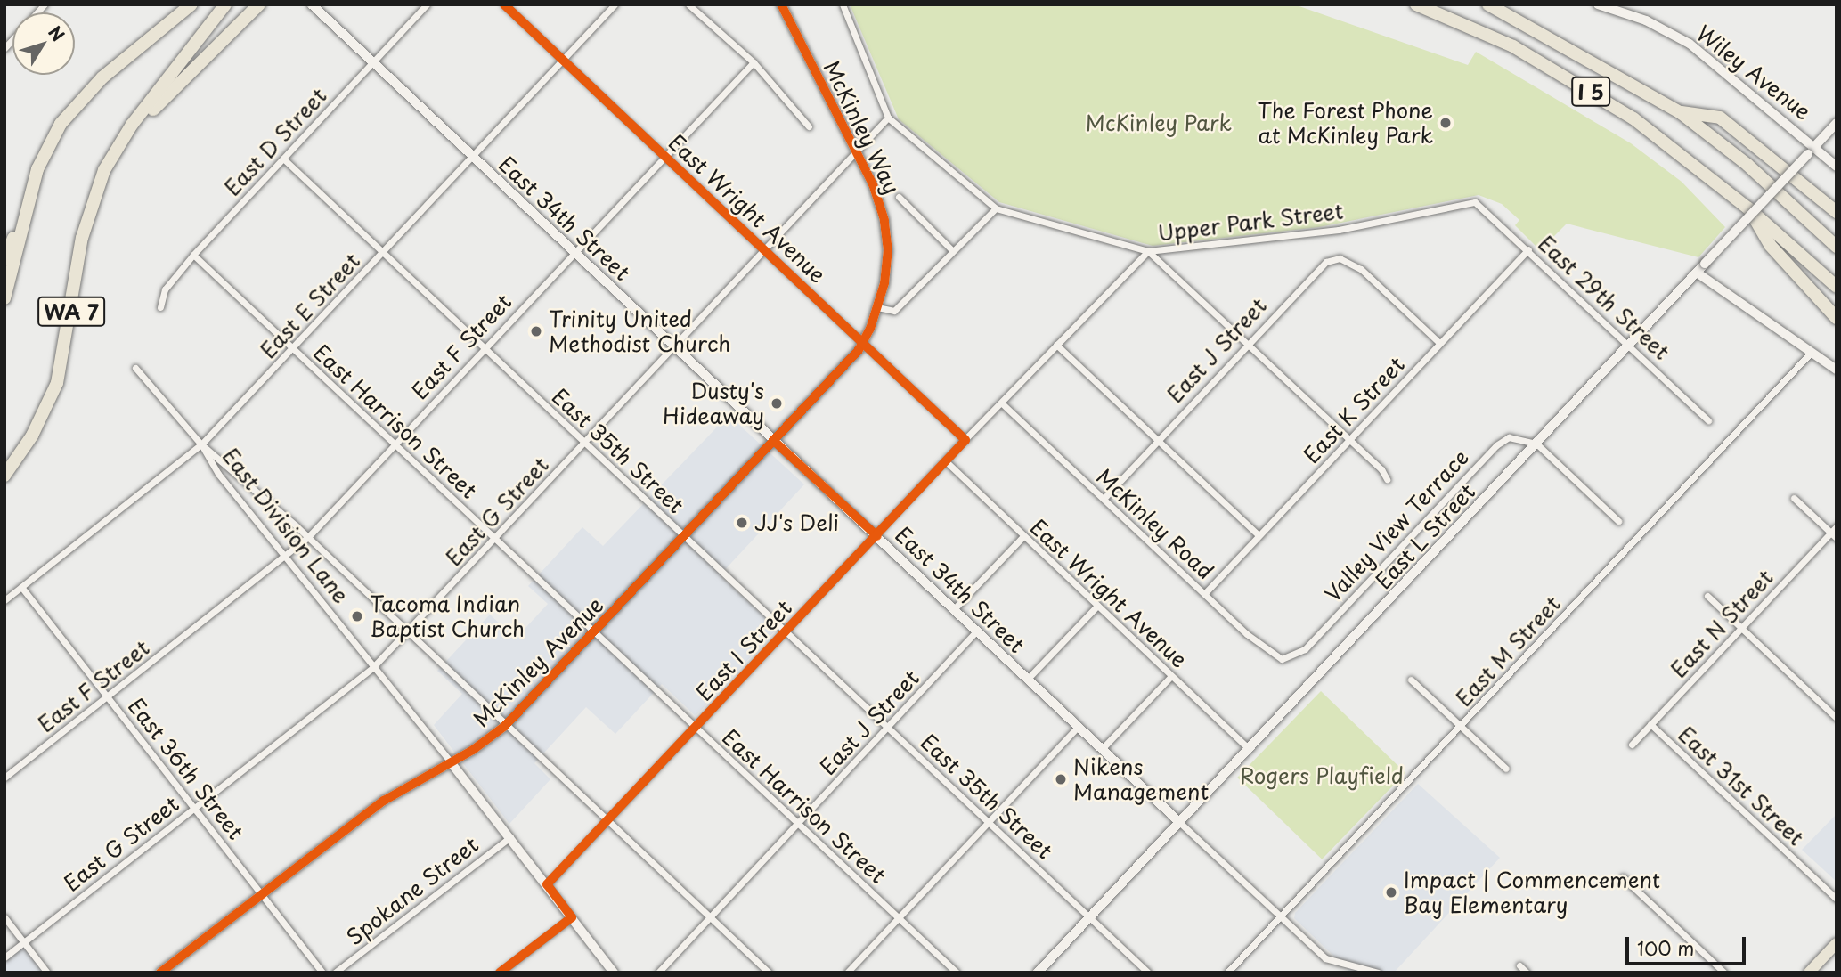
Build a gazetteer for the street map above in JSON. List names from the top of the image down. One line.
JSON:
{"streets":{"highway":["I 5","WA 7"],"street":["Wiley Avenue","McKinley Way","East D Street","East Wright Avenue","East 34th Street","Upper Park Street","East 29th Street","East E Street","East F Street","East J Street","East K Street","East Harrison Street","East 35th Street","East G Street","McKinley Road","East Division Lane","Valley View Terrace","East L Street","East N Street","East I Street","East M Street","McKinley Avenue","East 36th Street","East 31st Street","Spokane Street"]},"crossings":[["Wiley Avenue","East L Street"],["McKinley Way","East Wright Avenue"],["McKinley Way","East G Street"],["McKinley Way","McKinley Avenue"],["East D Street","East 34th Street"],["East D Street","East Harrison Street"],["East D Street","East 35th Street"],["East Wright Avenue","East E Street"],["East Wright Avenue","East F Street"],["East Wright Avenue","East G Street"],["East Wright Avenue","East L Street"],["East Wright Avenue","East I Street"],["East Wright Avenue","McKinley Avenue"],["East 34th Street","East E Street"],["East 34th Street","East F Street"],["East 34th Street","East J Street"],["East 34th Street","East G Street"],["East 34th Street","East L Street"],["East 34th Street","East I Street"],["East 34th Street","East M Street"],["East 34th Street","McKinley Avenue"],["Upper Park Street","East 29th Street"],["Upper Park Street","East G Street"],["Upper Park Street","East I Street"],["East 29th Street","East K Street"],["East 29th Street","East L Street"],["East E Street","East Harrison Street"],["East E Street","East 35th Street"],["East E Street","East Division Lane"],["East E Street","East 36th Street"],["East F Street","East Harrison Street"],["East F Street","East 35th Street"],["East F Street","East Division Lane"],["East F Street","East 36th Street"],["East J Street","East K Street"],["East J Street","East Harrison Street"],["East J Street","East 35th Street"],["East J Street","McKinley Road"],["East K Street","McKinley Road"],["East Harrison Street","East G Street"],["East Harrison Street","East I Street"],["East Harrison Street","McKinley Avenue"],["East 35th Street","East G Street"],["East 35th Street","East L Street"],["East 35th Street","East I Street"],["East 35th Street","McKinley Avenue"],["East G Street","East Division Lane"],["East G Street","East 36th Street"],["McKinley Road","Valley View Terrace"],["McKinley Road","East I Street"],["East Division Lane","East I Street"],["East Division Lane","McKinley Avenue"],["East Division Lane","Spokane Street"],["Valley View Terrace","East L Street"],["East N Street","East 31st Street"],["McKinley Avenue","East 36th Street"]],"parks":["McKinley Park","Rogers Playfield"],"places":["The Forest Phone at McKinley Park","Trinity United Methodist Church","Dusty's Hideaway","JJ's Deli","Tacoma Indian Baptist Church","Nikens Management","Impact | Commencement Bay Elementary"],"scale_bar":"100 m","north":"top right"}
